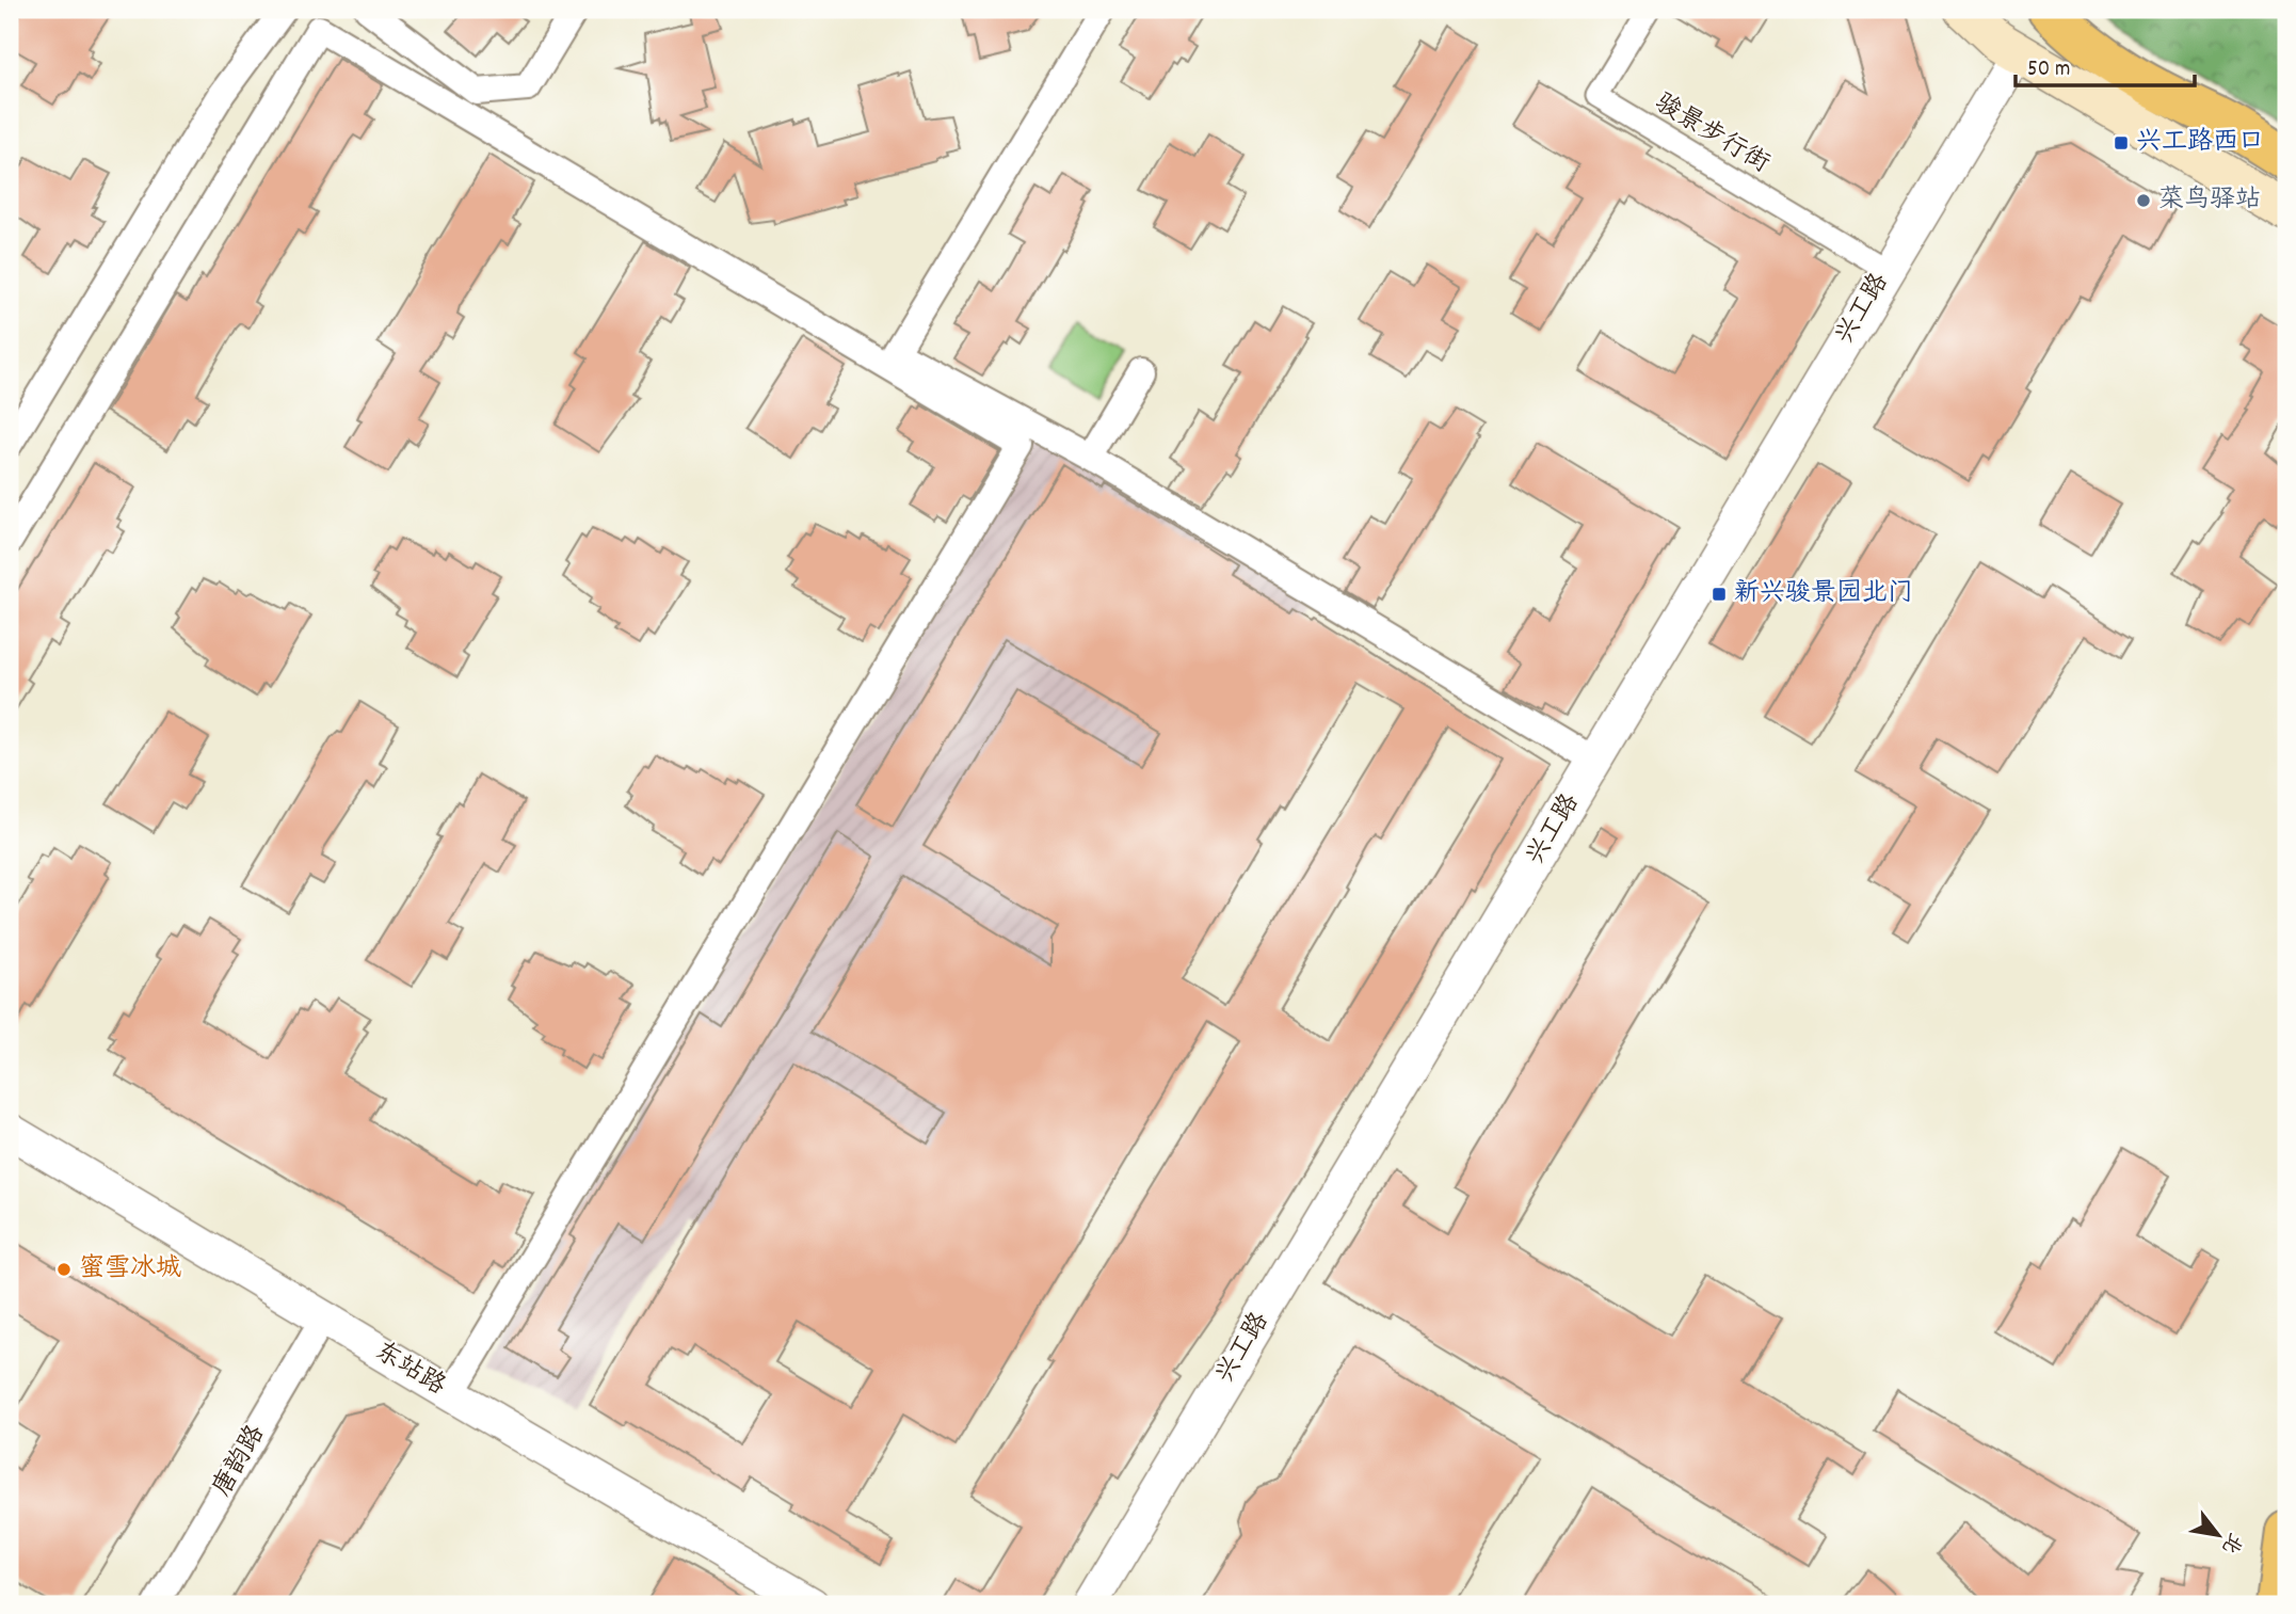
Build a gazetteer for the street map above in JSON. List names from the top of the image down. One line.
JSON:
{"streets":{"street":["骏景步行街","兴工路","东站路","唐韵路"]},"crossings":[["骏景步行街","兴工路"],["东站路","唐韵路"]],"places":{"transit":["兴工路西口","新兴骏景园北门"],"other":["菜鸟驿站","蜜雪冰城"]},"scale_bar":"50 m","north":"bottom right"}
